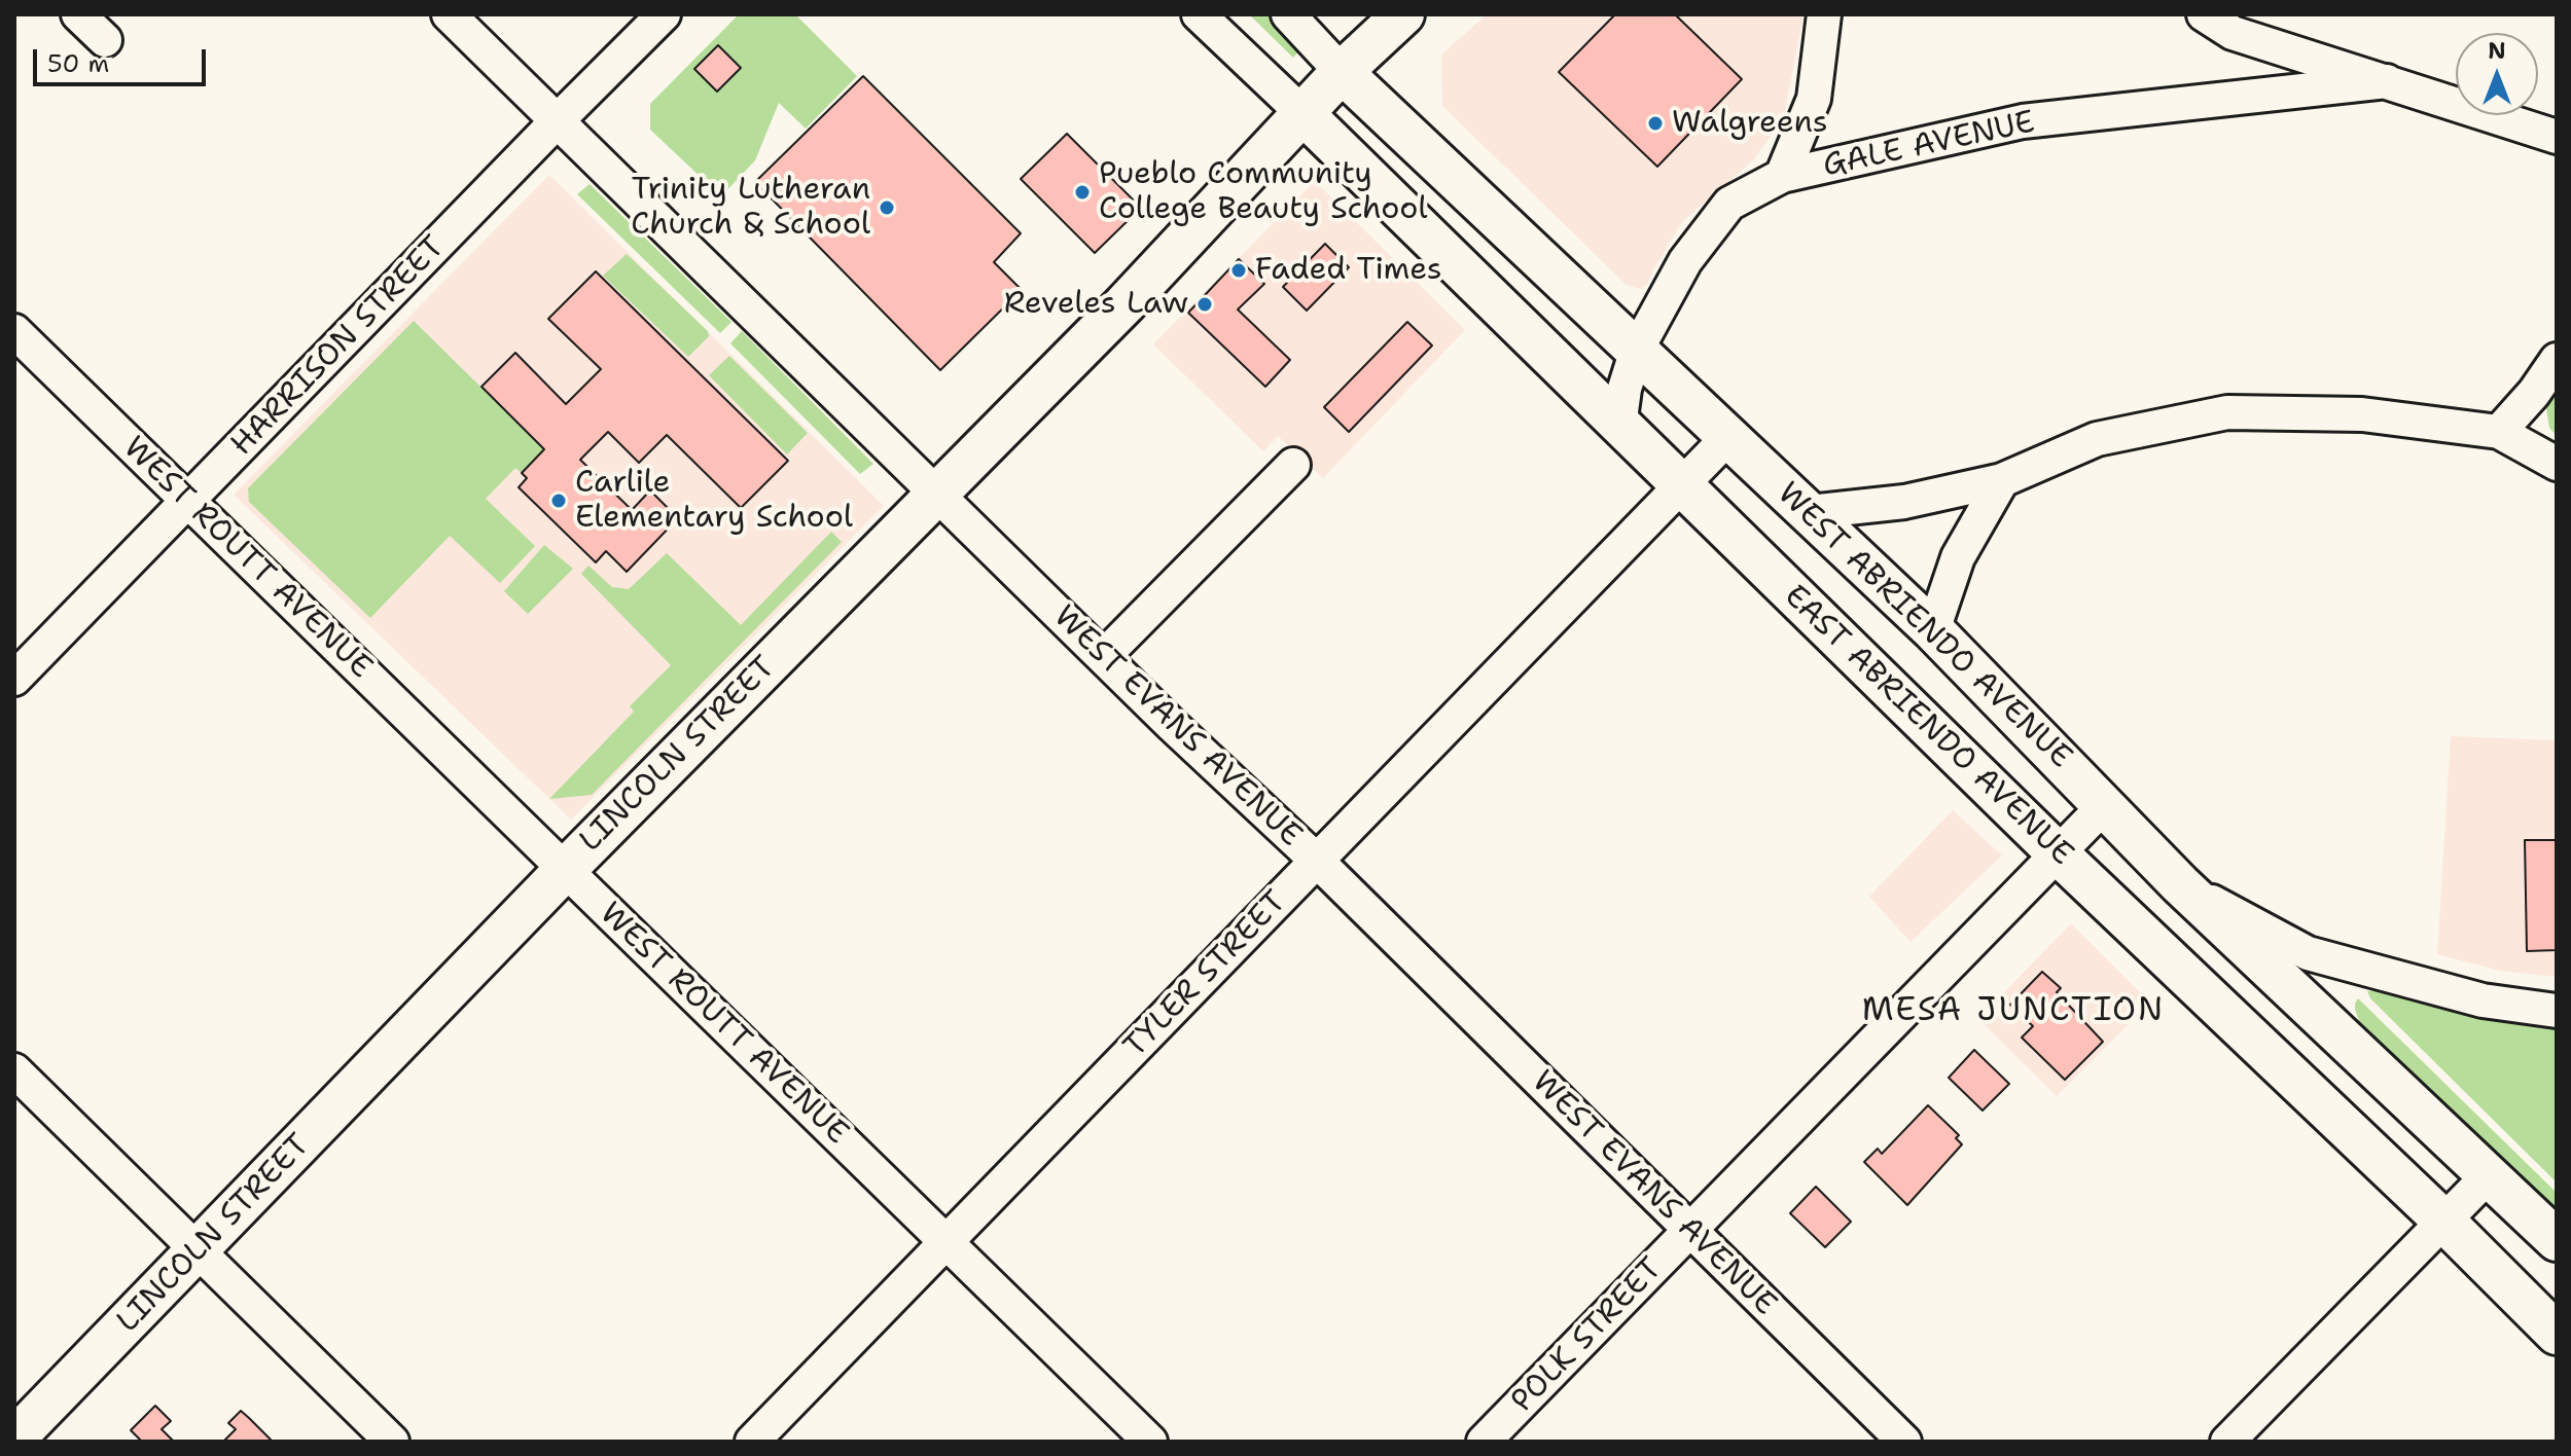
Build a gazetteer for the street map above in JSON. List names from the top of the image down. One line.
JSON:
{"streets":{"main road":["WEST ABRIENDO AVENUE","EAST ABRIENDO AVENUE","LINCOLN STREET"],"street":["GALE AVENUE","HARRISON STREET","WEST ROUTT AVENUE","WEST EVANS AVENUE","TYLER STREET","POLK STREET"]},"crossings":[["GALE AVENUE","WEST ABRIENDO AVENUE"],["GALE AVENUE","EAST ABRIENDO AVENUE"],["HARRISON STREET","WEST ROUTT AVENUE"],["HARRISON STREET","WEST EVANS AVENUE"],["WEST ROUTT AVENUE","LINCOLN STREET"],["WEST ROUTT AVENUE","TYLER STREET"],["WEST ABRIENDO AVENUE","LINCOLN STREET"],["WEST ABRIENDO AVENUE","TYLER STREET"],["WEST ABRIENDO AVENUE","POLK STREET"],["EAST ABRIENDO AVENUE","LINCOLN STREET"],["EAST ABRIENDO AVENUE","TYLER STREET"],["EAST ABRIENDO AVENUE","POLK STREET"],["WEST EVANS AVENUE","LINCOLN STREET"],["WEST EVANS AVENUE","TYLER STREET"],["WEST EVANS AVENUE","POLK STREET"]],"districts":["MESA JUNCTION"],"places":["Walgreens","Pueblo Community College Beauty School","Trinity Lutheran Church & School","Faded Times","Reveles Law","Carlile Elementary School"],"scale_bar":"50 m","north":"top"}
